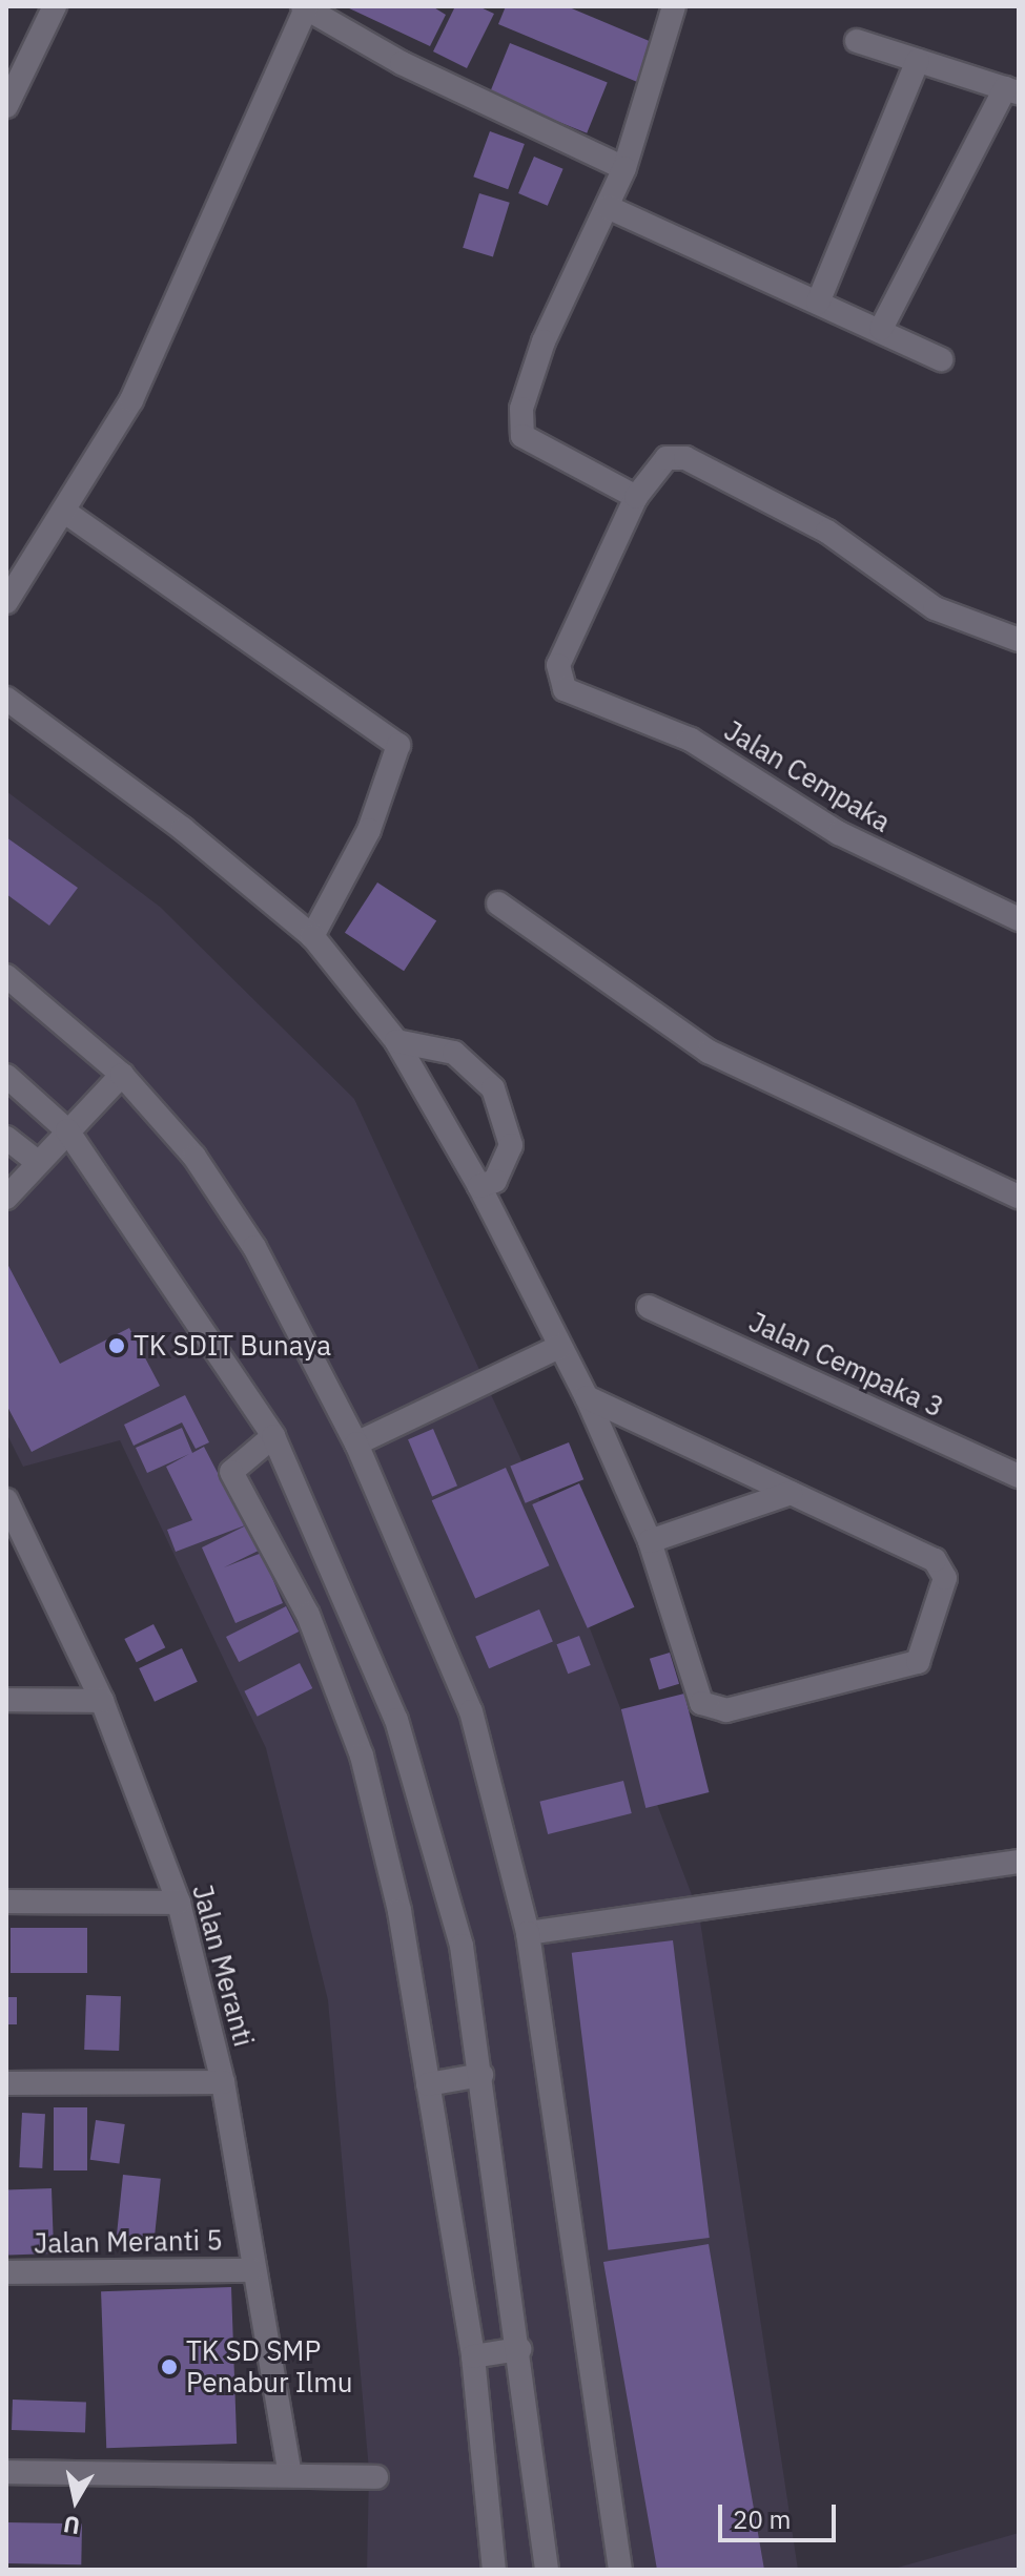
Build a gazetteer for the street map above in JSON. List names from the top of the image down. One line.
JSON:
{"streets":{"street":["Jalan Cempaka","Jalan Cempaka 3","Jalan Meranti","Jalan Meranti 5"]},"crossings":[["Jalan Meranti","Jalan Meranti 5"]],"places":["TK SDIT Bunaya","TK SD SMP Penabur Ilmu"],"scale_bar":"20 m","north":"bottom"}
